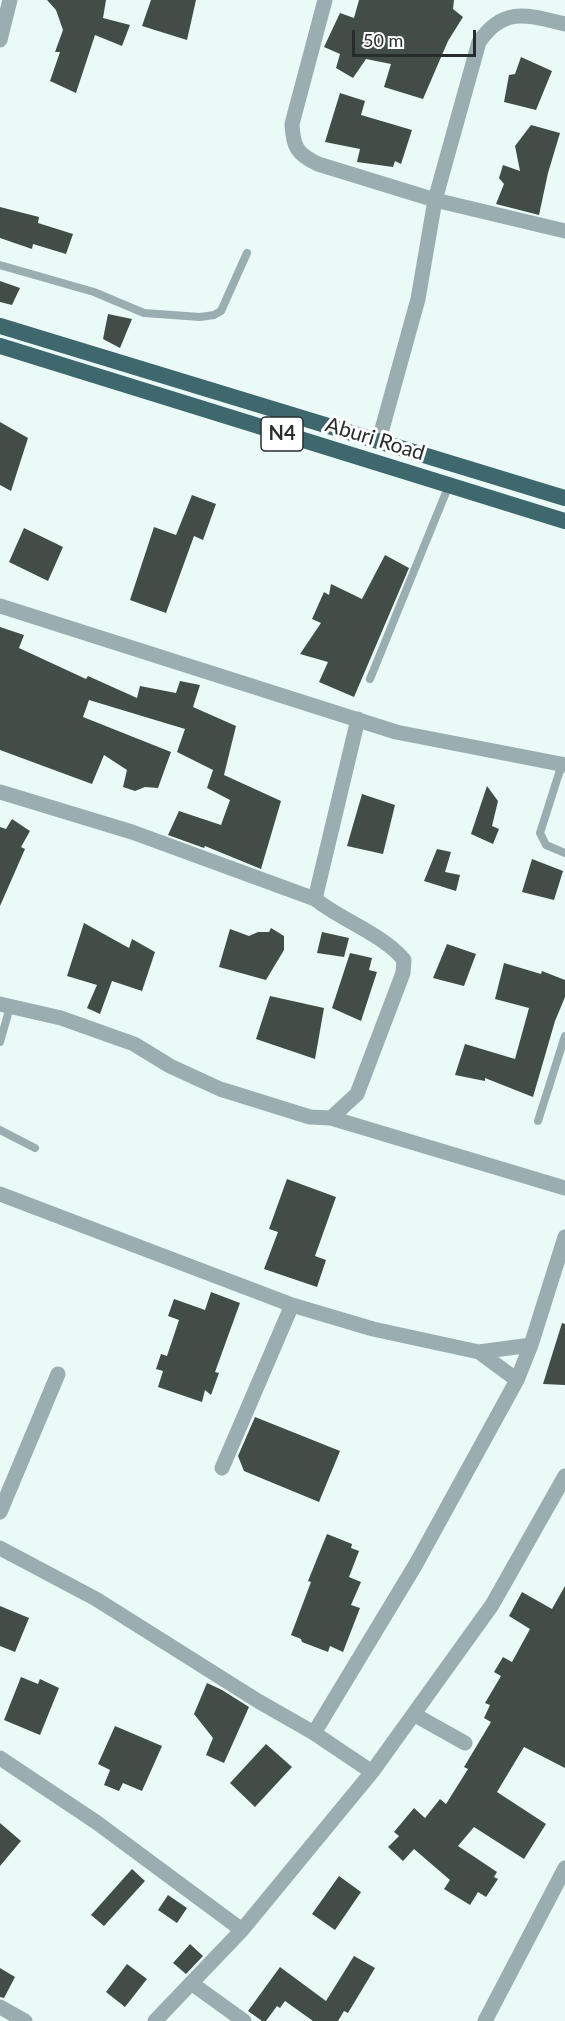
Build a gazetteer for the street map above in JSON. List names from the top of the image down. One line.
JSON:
{"streets":{"highway":["N4","Aburi Road"]},"scale_bar":"50 m"}
